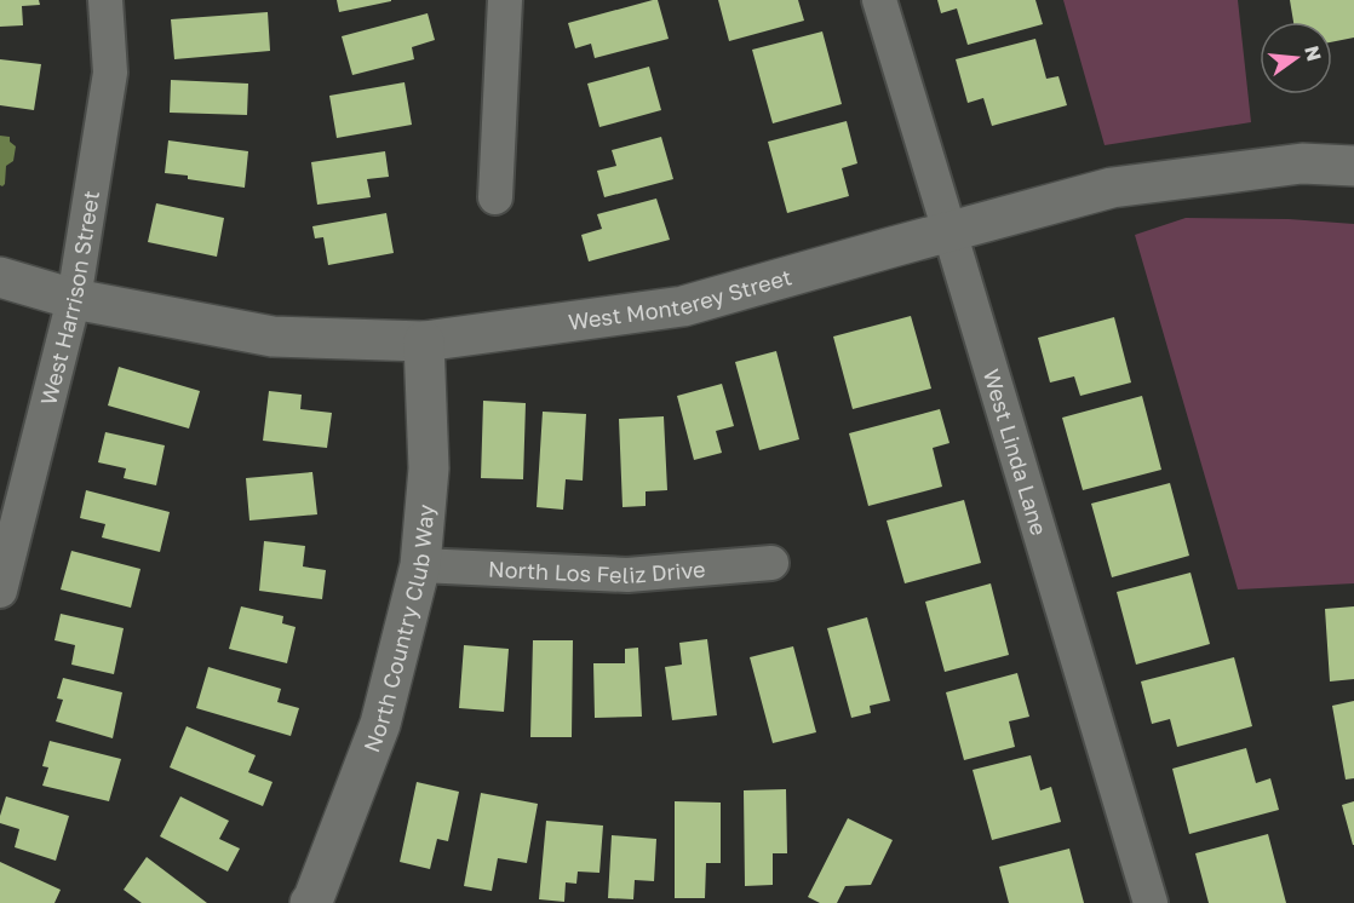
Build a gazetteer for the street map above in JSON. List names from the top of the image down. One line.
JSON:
{"streets":{"street":["West Harrison Street","West Monterey Street","West Linda Lane","North Los Feliz Drive","North Country Club Way"]},"crossings":[["West Harrison Street","West Monterey Street"],["West Monterey Street","West Linda Lane"],["West Monterey Street","North Country Club Way"],["North Los Feliz Drive","North Country Club Way"]],"north":"right"}
